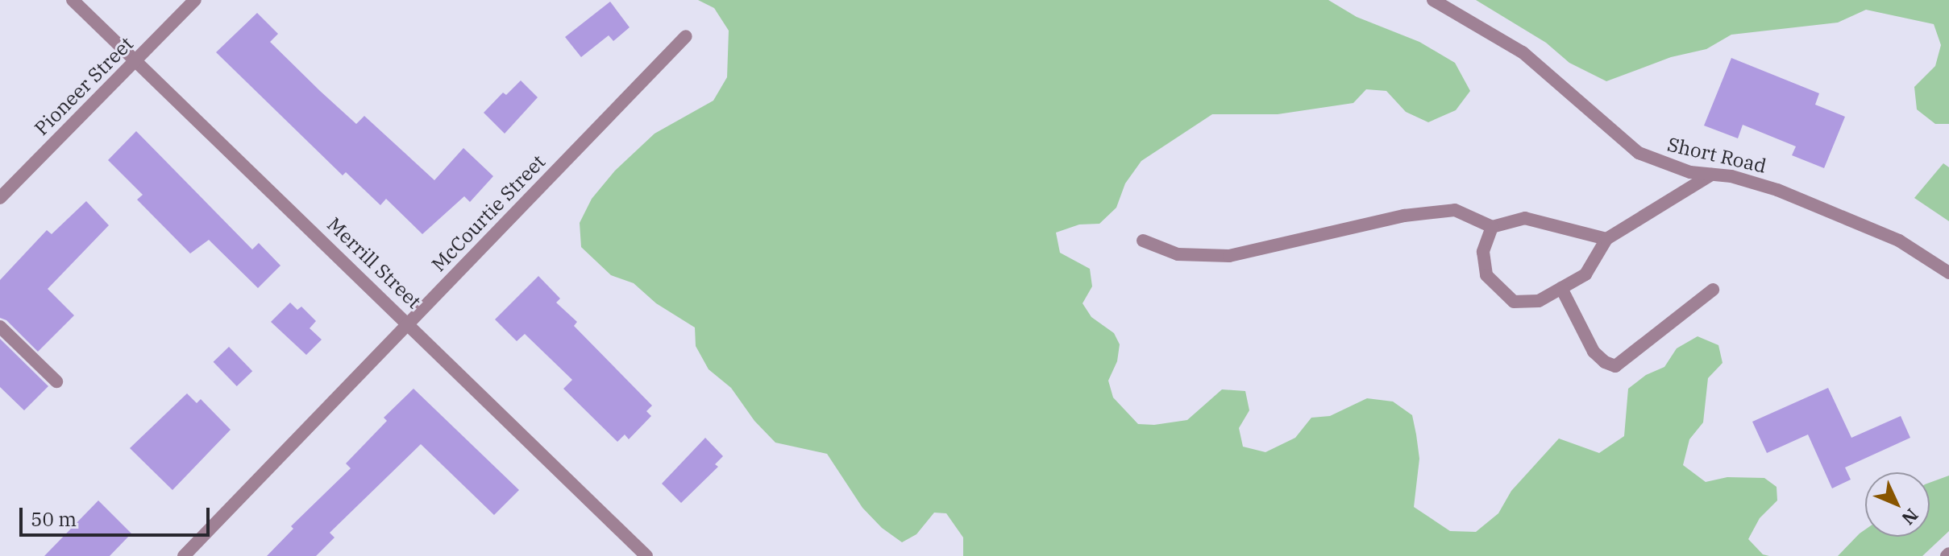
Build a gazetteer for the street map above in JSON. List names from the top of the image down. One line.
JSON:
{"streets":{"street":["Pioneer Street","Short Road","McCourtie Street","Merrill Street"]},"crossings":[["Pioneer Street","Merrill Street"],["McCourtie Street","Merrill Street"]],"scale_bar":"50 m","north":"bottom right"}
